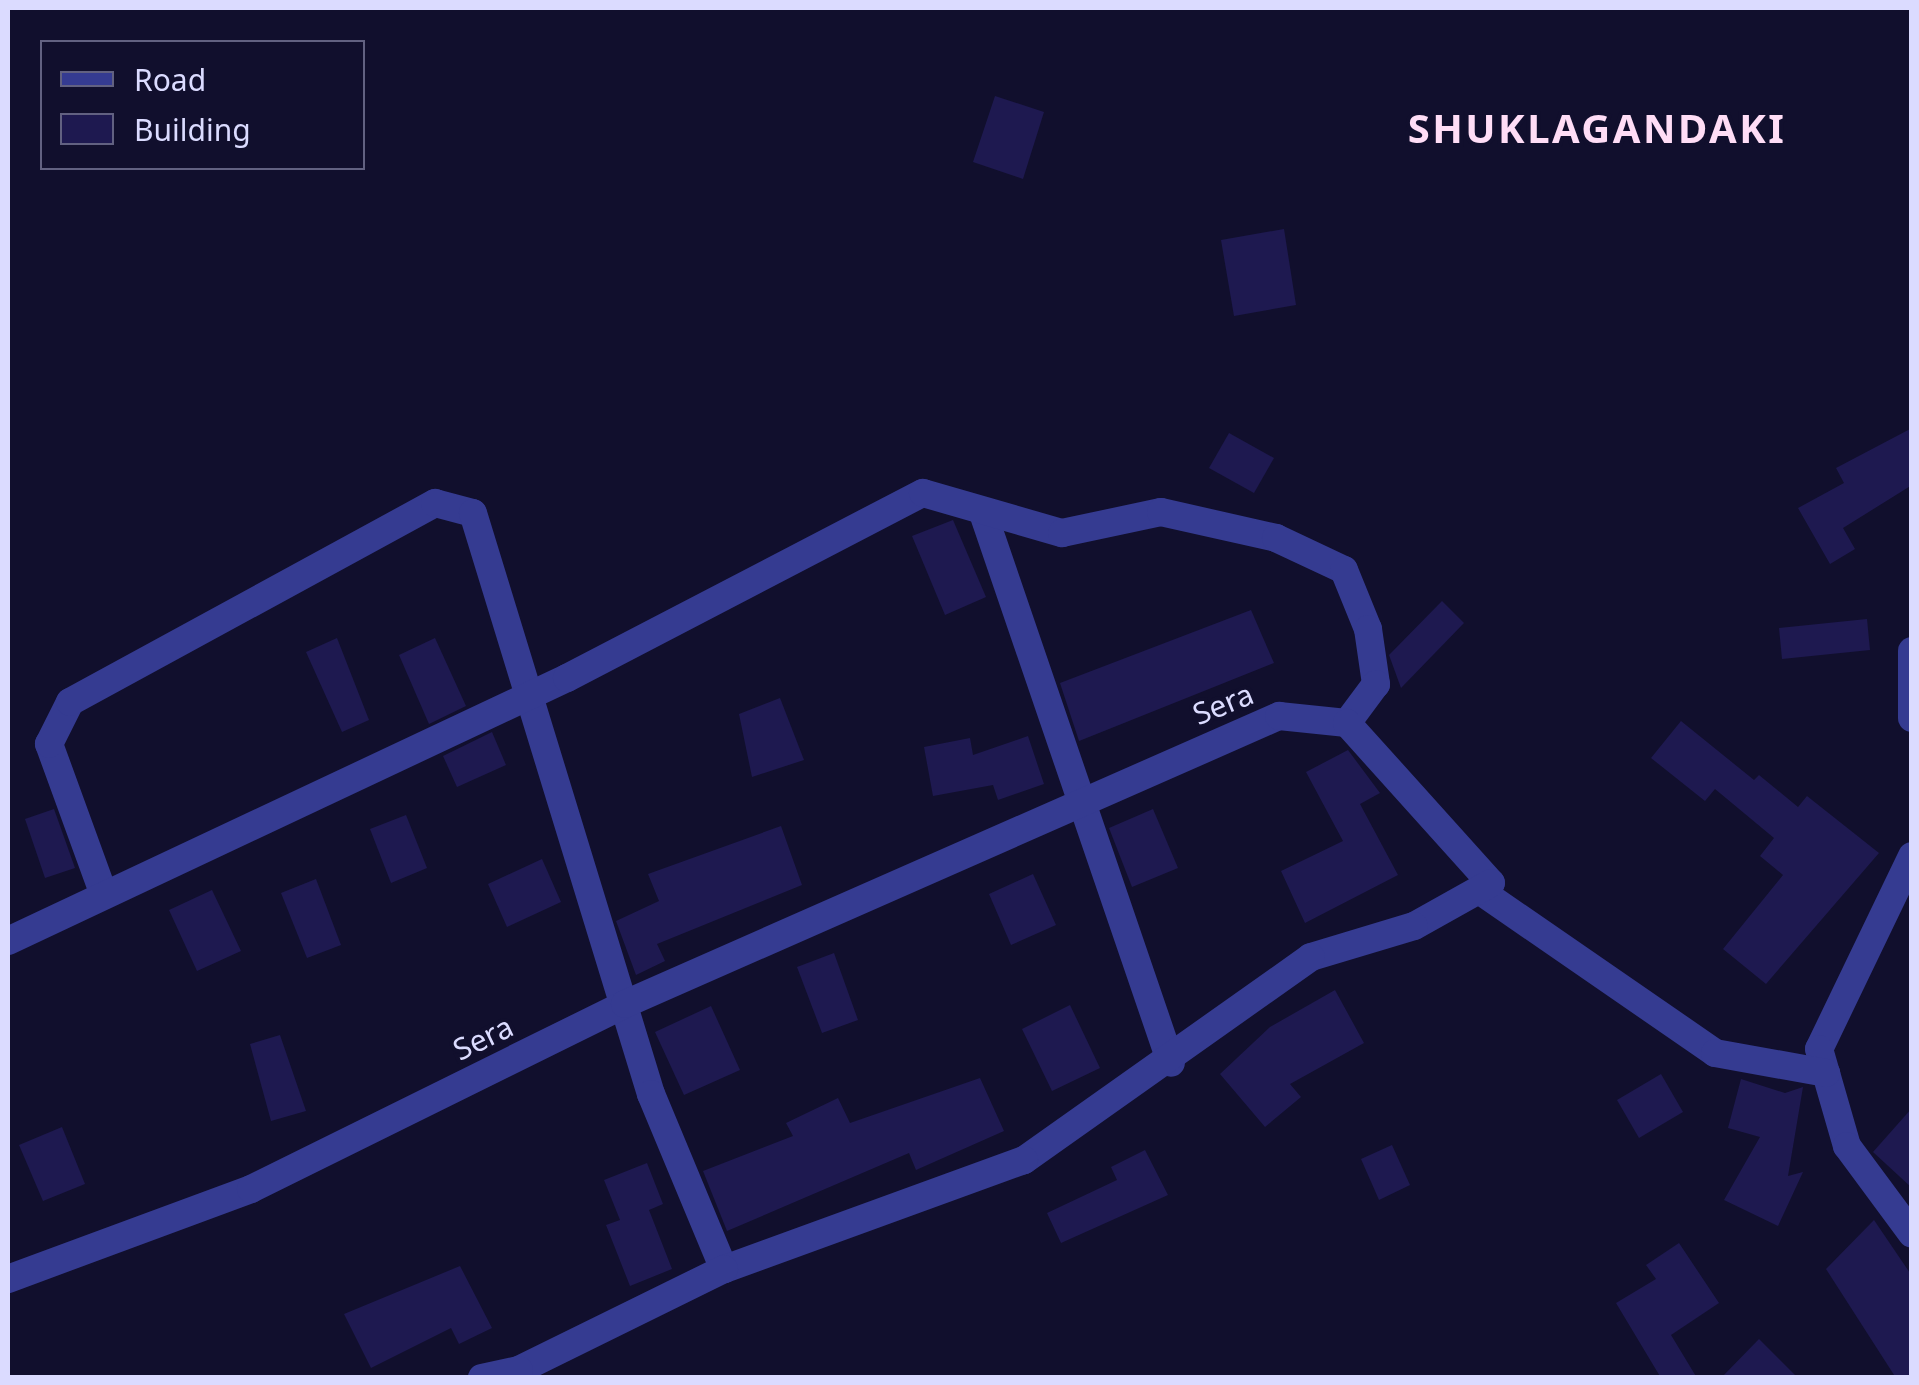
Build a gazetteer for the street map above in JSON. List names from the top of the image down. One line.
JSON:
{"streets":{"street":["Sera"]},"districts":["SHUKLAGANDAKI"],"legend":["Road","Building"]}
